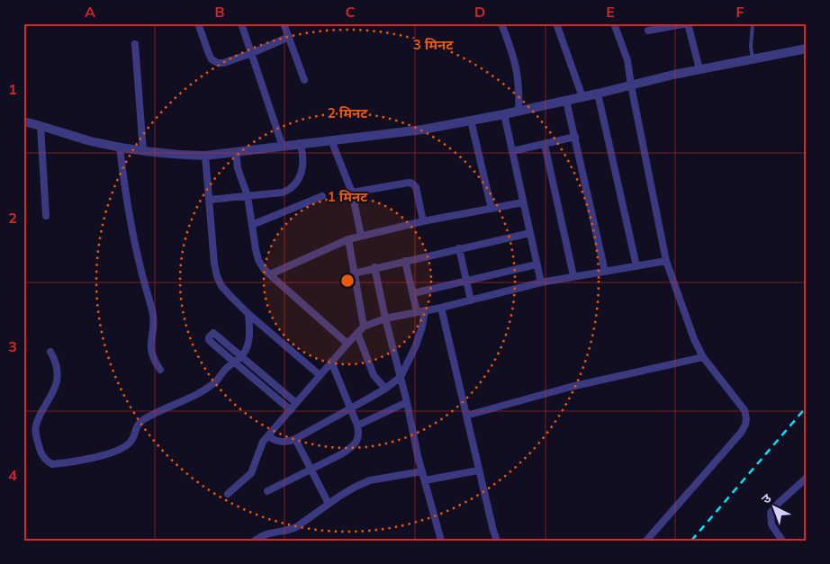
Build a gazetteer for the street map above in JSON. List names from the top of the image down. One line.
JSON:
{"north":"top left","grid":{"columns":["A","B","C","D","E","F"],"rows":["1","2","3","4"]},"rings":["3 मिनट","2 मिनट","1 मिनट"]}
